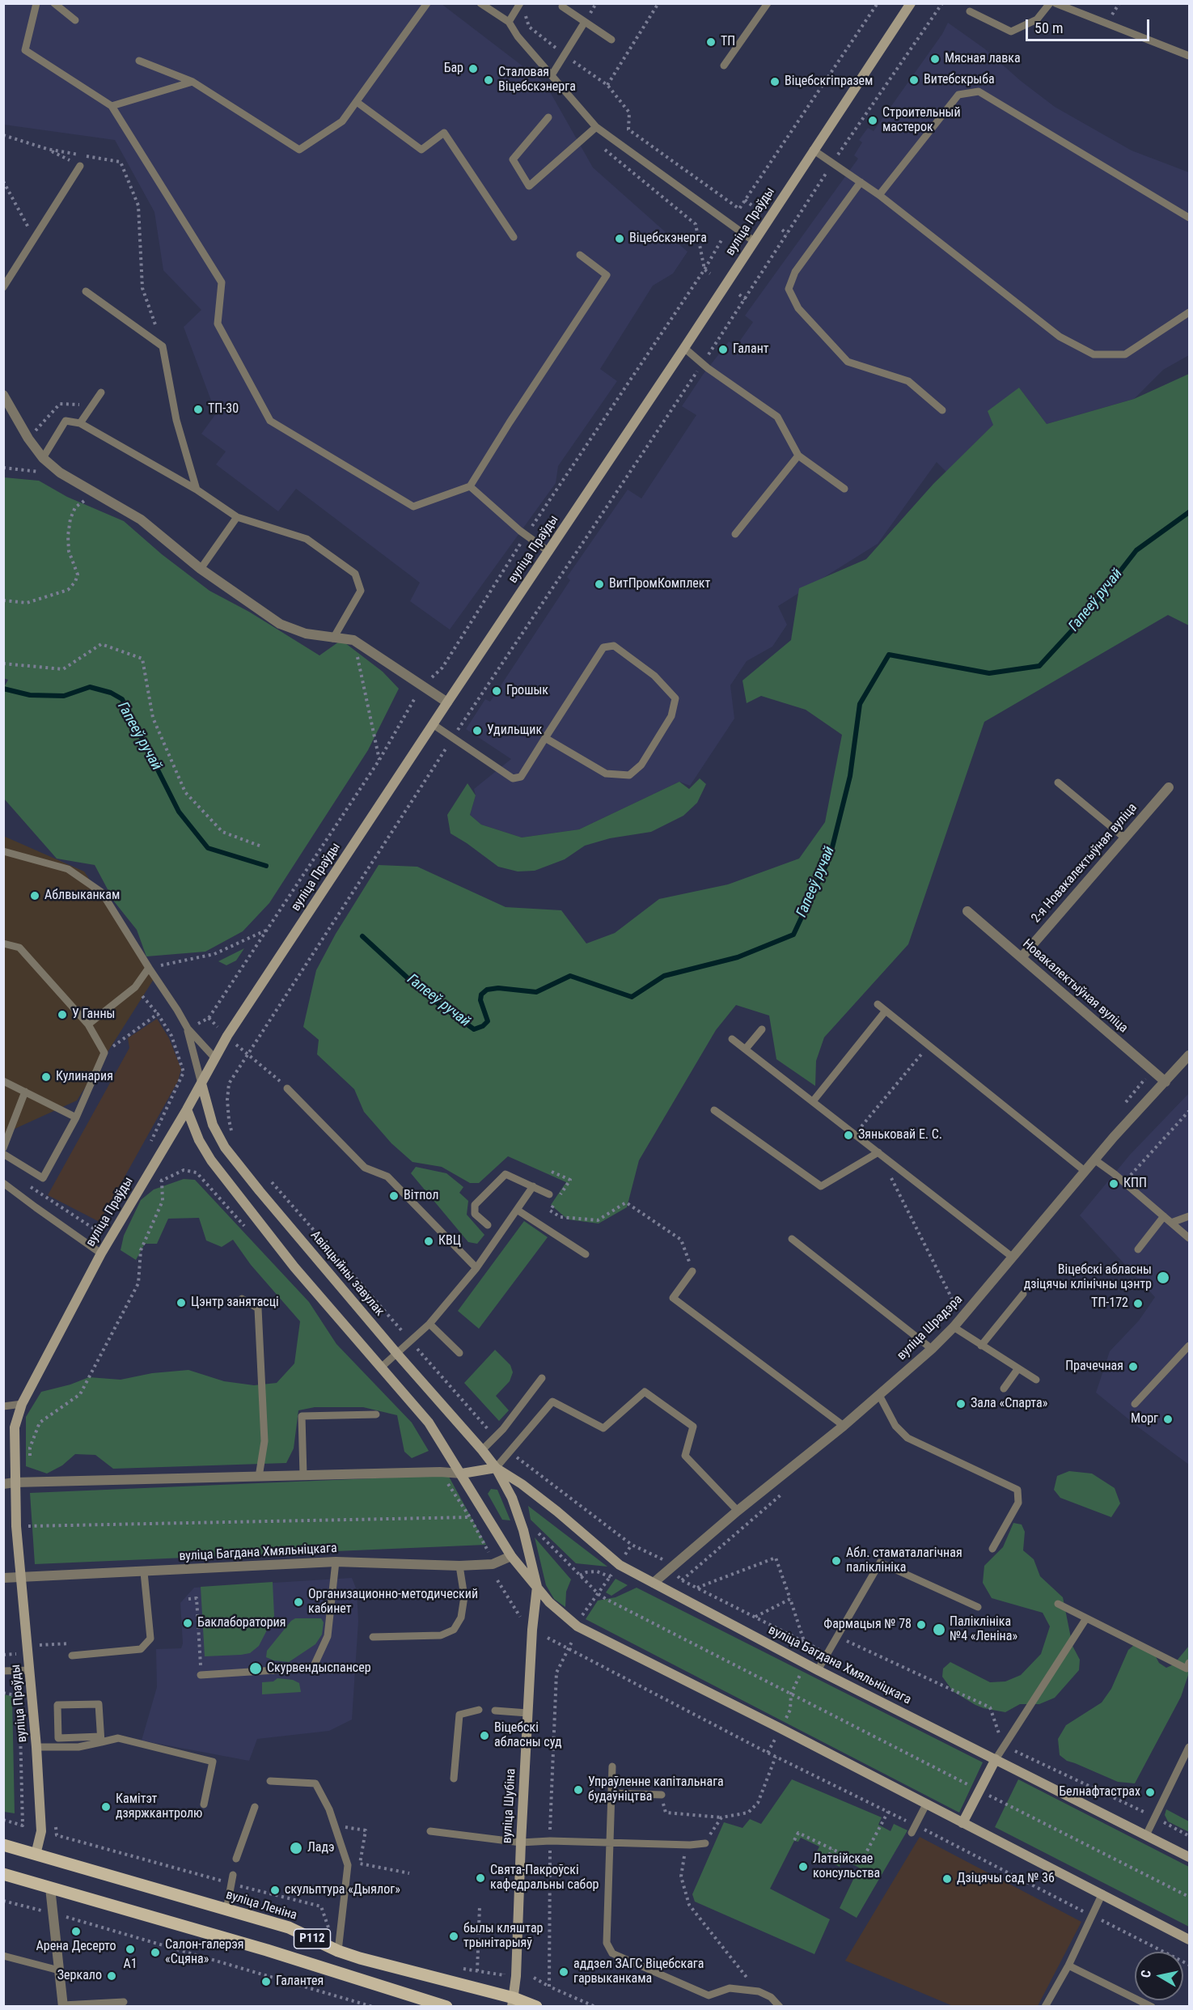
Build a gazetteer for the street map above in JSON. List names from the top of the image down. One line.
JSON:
{"streets":{"main road":["вуліца Леніна","Р112"],"street":["вуліца Праўды","2-я Новакалектыўная вуліца","Новакалектыўная вуліца","Авіяцыйны завулак","вуліца Шрадэра","вуліца Багдана Хмяльніцкага","вуліца Шубіна"]},"crossings":[["вуліца Праўды","Авіяцыйны завулак"],["вуліца Праўды","вуліца Багдана Хмяльніцкага"],["вуліца Праўды","вуліца Леніна"],["2-я Новакалектыўная вуліца","Новакалектыўная вуліца"],["Новакалектыўная вуліца","вуліца Шрадэра"],["Авіяцыйны завулак","вуліца Багдана Хмяльніцкага"],["вуліца Шрадэра","вуліца Багдана Хмяльніцкага"],["вуліца Шубіна","вуліца Леніна"]],"water":["Гапееў ручай"],"places":["ТП","Мясная лавка","Бар","Сталовая Віцебскэнерга","Витебскрыба","Віцебскгіпразем","Строительный мастерок","Віцебскэнерга","Галант","ТП-30","ВитПромКомплект","Грошык","Удильщик","Аблвыканкам","У Ганны","Кулинария","Зяньковай Е. С.","КПП","Вітпол","КВЦ","Віцебскі абласны дзіцячы клінічны цэнтр","Цэнтр занятасці","ТП-172","Прачечная","Зала «Спарта»","Морг","Абл. стаматалагічная паліклініка","Организационно-методический кабинет","Баклаборатория","Фармацыя № 78","Паліклініка №4 «Леніна»","Скурвендыспансер","Віцебскі абласны суд","Упраўленне капітальнага будаўніцтва","Белнафтастрах","Камітэт дзяржкантролю","Ладэ","Латвійскае консульства","Свята-Пакроўскі кафедральны сабор","Дзіцячы сад № 36","скульптура «Дыялог»","Арена Десерто","былы кляштар трынітарыяў","A1","Салон-галерэя «Сцяна»","аддзел ЗАГС Віцебскага гарвыканкама","Зеркало","Галантея"],"scale_bar":"50 m","north":"left"}
